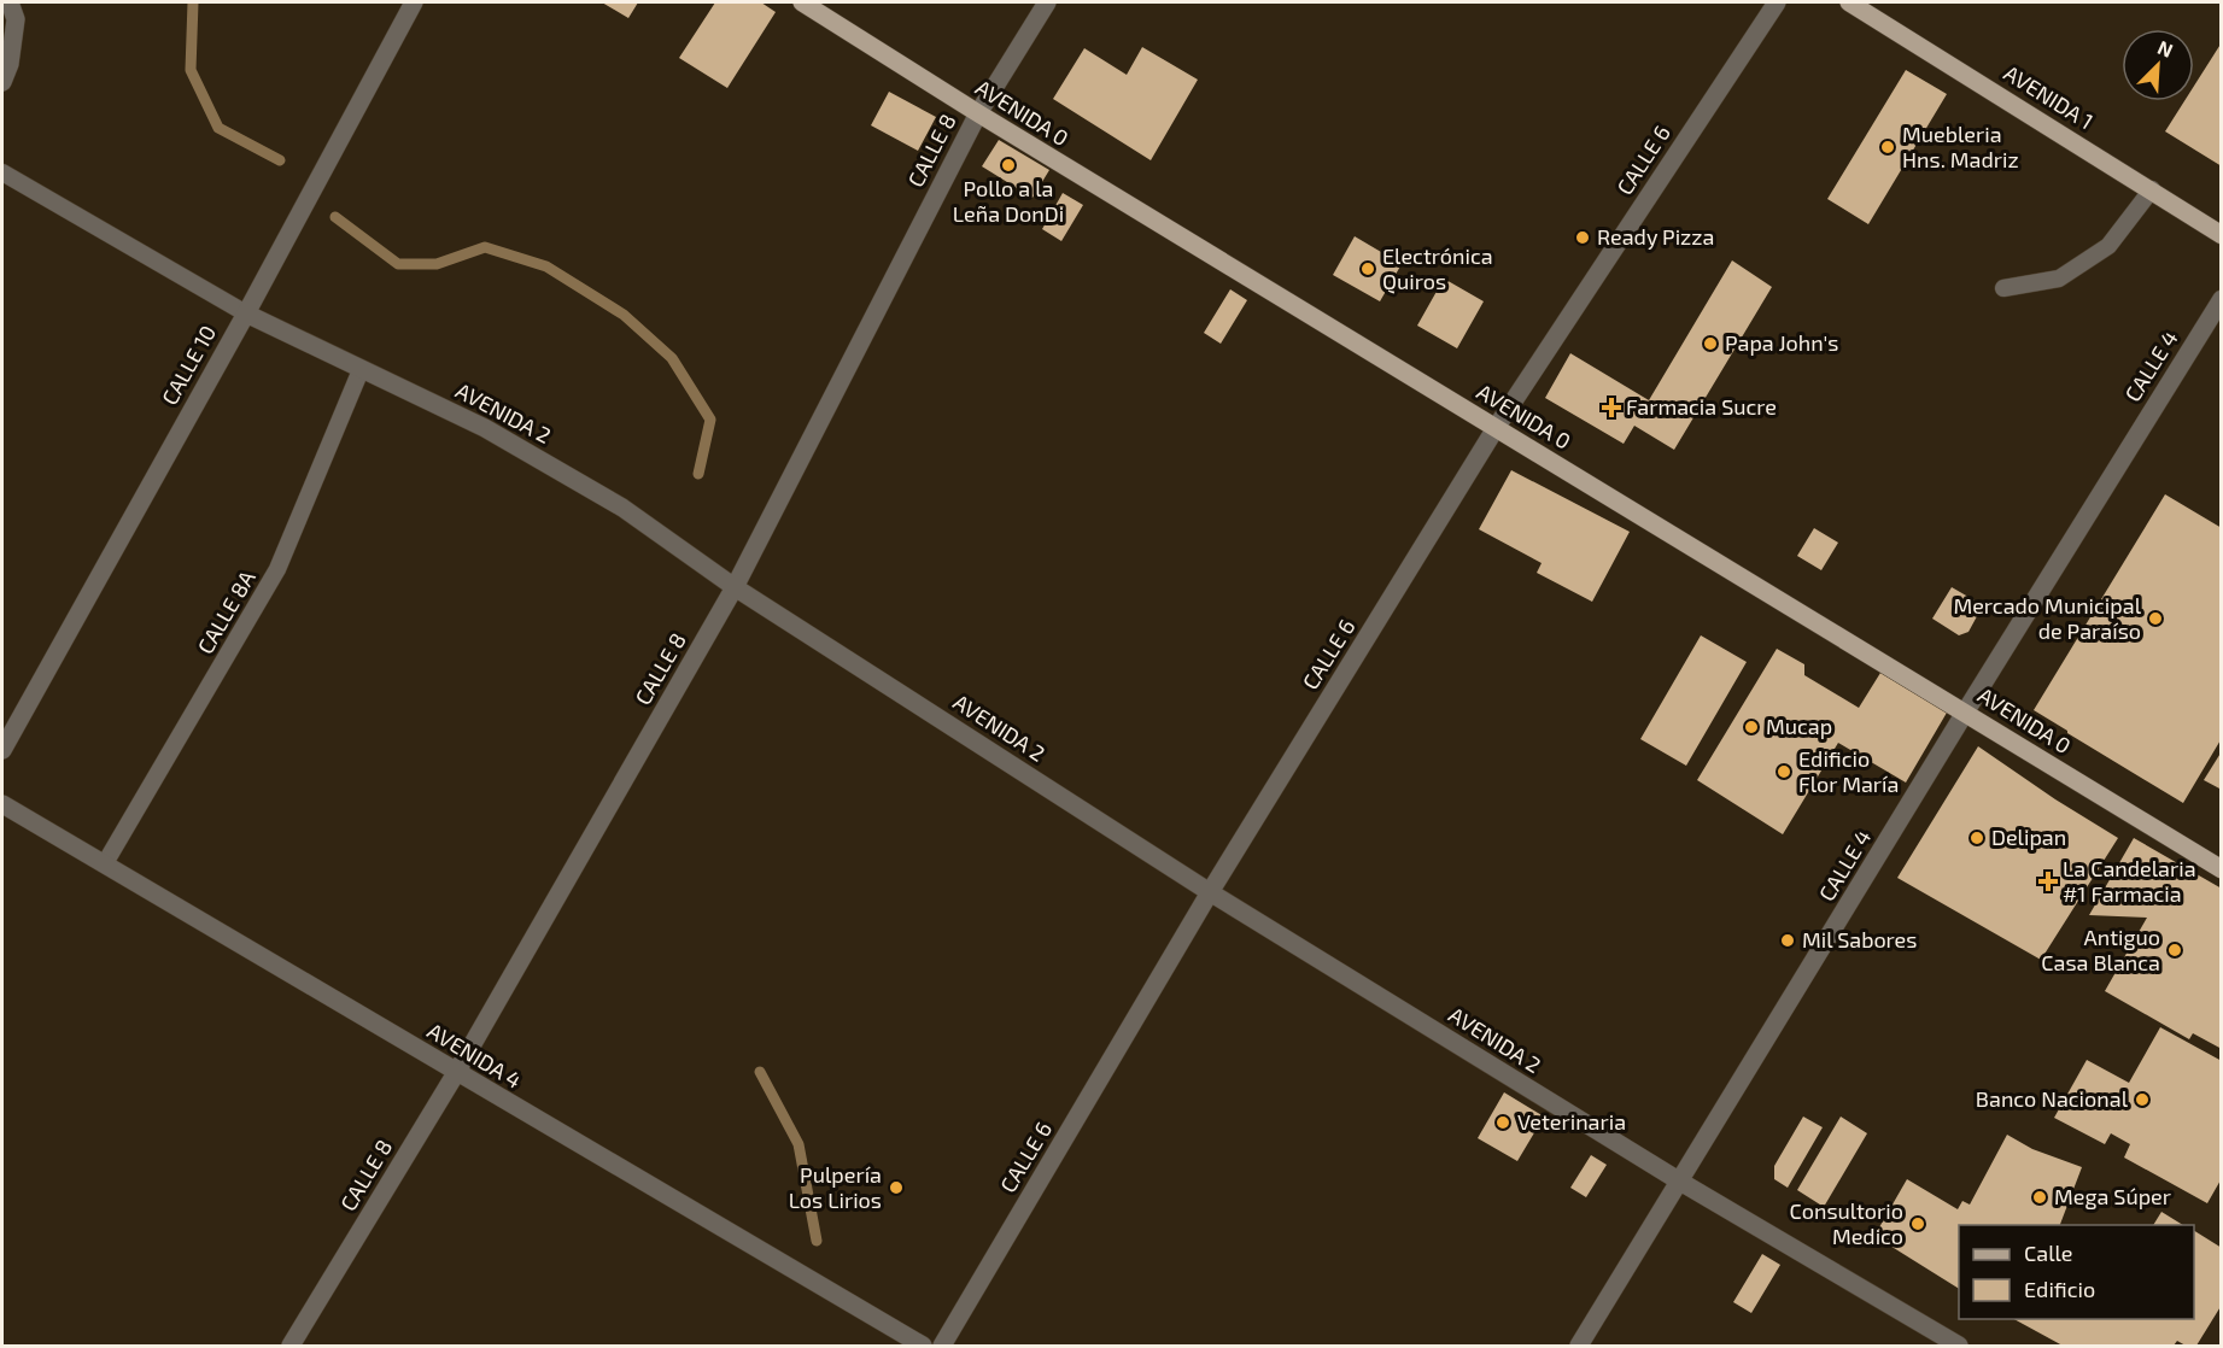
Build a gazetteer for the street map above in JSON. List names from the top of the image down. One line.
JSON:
{"streets":{"main road":["AVENIDA 1","AVENIDA 0"],"street":["CALLE 8","CALLE 6","CALLE 10","CALLE 4","AVENIDA 2","AVENIDA 4"],"lane":["CALLE 8A"]},"crossings":[["AVENIDA 0","CALLE 8"],["AVENIDA 0","CALLE 6"],["AVENIDA 0","CALLE 4"],["CALLE 8","AVENIDA 2"],["CALLE 8","AVENIDA 4"],["CALLE 6","AVENIDA 2"],["CALLE 10","AVENIDA 2"],["CALLE 4","AVENIDA 2"],["AVENIDA 2","CALLE 8A"],["CALLE 8A","AVENIDA 4"]],"places":{"other":["Muebleria Hns. Madriz","Pollo a la Leña DonDi","Ready Pizza","Electrónica Quiros","Papa John's","Mercado Municipal de Paraíso","Mucap","Edificio Flor María","Delipan","Mil Sabores","Antiguo Casa Blanca","Banco Nacional","Veterinaria","Pulpería Los Lirios","Mega Súper","Consultorio Medico"],"health":["Farmacia Sucre","La Candelaria #1 Farmacia"]},"legend":["Calle","Edificio"],"north":"top right"}
